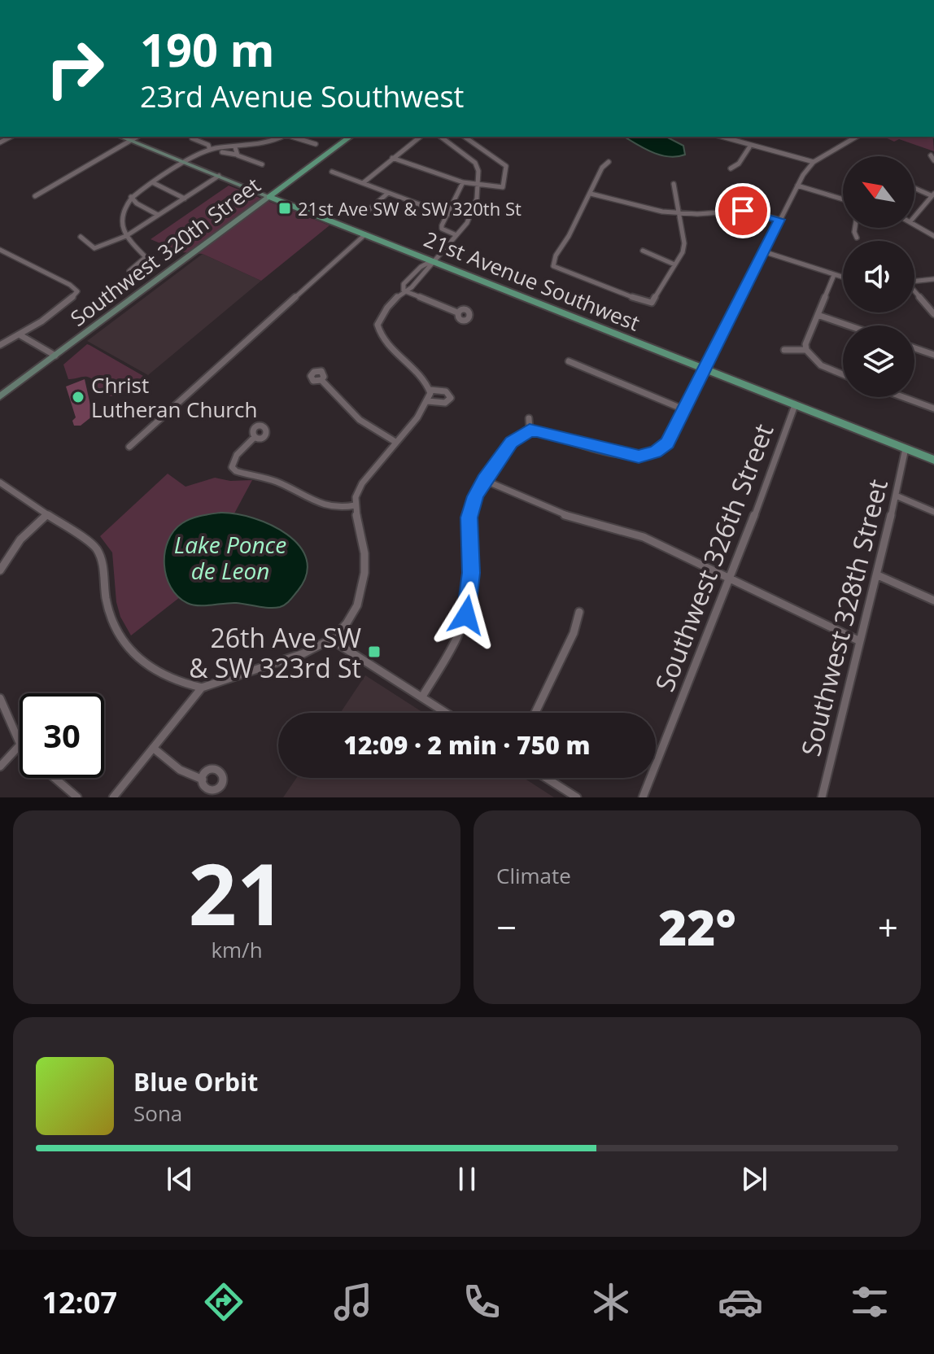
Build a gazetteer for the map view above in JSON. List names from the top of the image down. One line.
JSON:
{"streets":{"main road":["Southwest 320th Street","21st Avenue Southwest"],"street":["Southwest 326th Street","Southwest 328th Street"]},"crossings":[["Southwest 320th Street","21st Avenue Southwest"],["21st Avenue Southwest","Southwest 326th Street"],["21st Avenue Southwest","Southwest 328th Street"]],"water":["Lake Ponce de Leon"],"places":{"transit":["21st Ave SW & SW 320th St","26th Ave SW & SW 323rd St"],"other":["Christ Lutheran Church"]},"north":"top left","page":{"turn":["190 m","23rd Avenue Southwest"],"limit":"30","trip":"12:09 · 2 min · 750 m","tile":[["21","km/h"],"Climate"],"heat":["−","22°","+"],"song":["Blue Orbit","Sona"],"tabs":"12:07"}}
